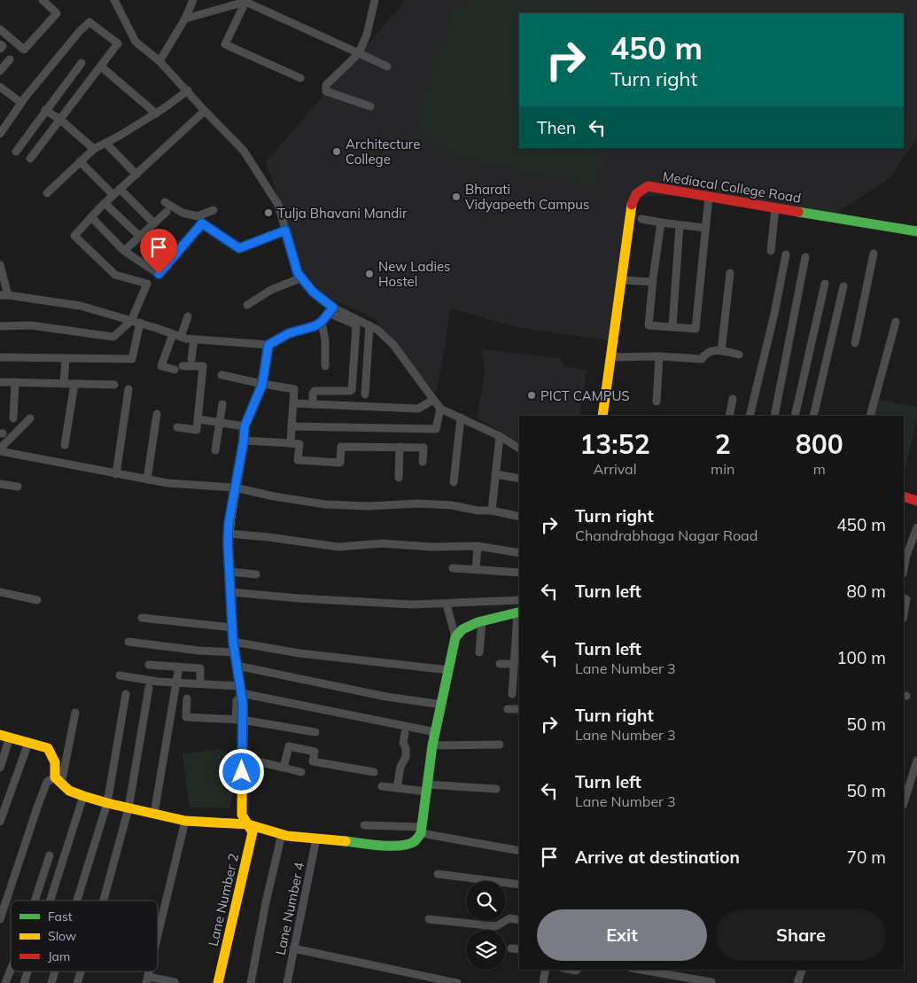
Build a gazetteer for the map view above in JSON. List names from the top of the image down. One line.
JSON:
{"streets":{"street":["Mediacal College Road","Lane Number 2","Lane Number 4"]},"places":["Architecture College","Bharati Vidyapeeth Campus","Tulja Bhavani Mandir","New Ladies Hostel","PICT CAMPUS"],"legend":["Fast","Slow","Jam"],"page":{"turn":["450 m","Turn right"],"then":"Then","eta":["13:52","Arrival","2","min","800","m"],"list":[{"name":"Turn right","note":"Chandrabhaga Nagar Road","value":"450 m"},{"name":"Turn left","value":"80 m"},{"name":"Turn left","note":"Lane Number 3","value":"100 m"},{"name":"Turn right","note":"Lane Number 3","value":"50 m"},{"name":"Turn left","note":"Lane Number 3","value":"50 m"},{"name":"Arrive at destination","value":"70 m"}],"buttons":["Exit","Share"]}}
